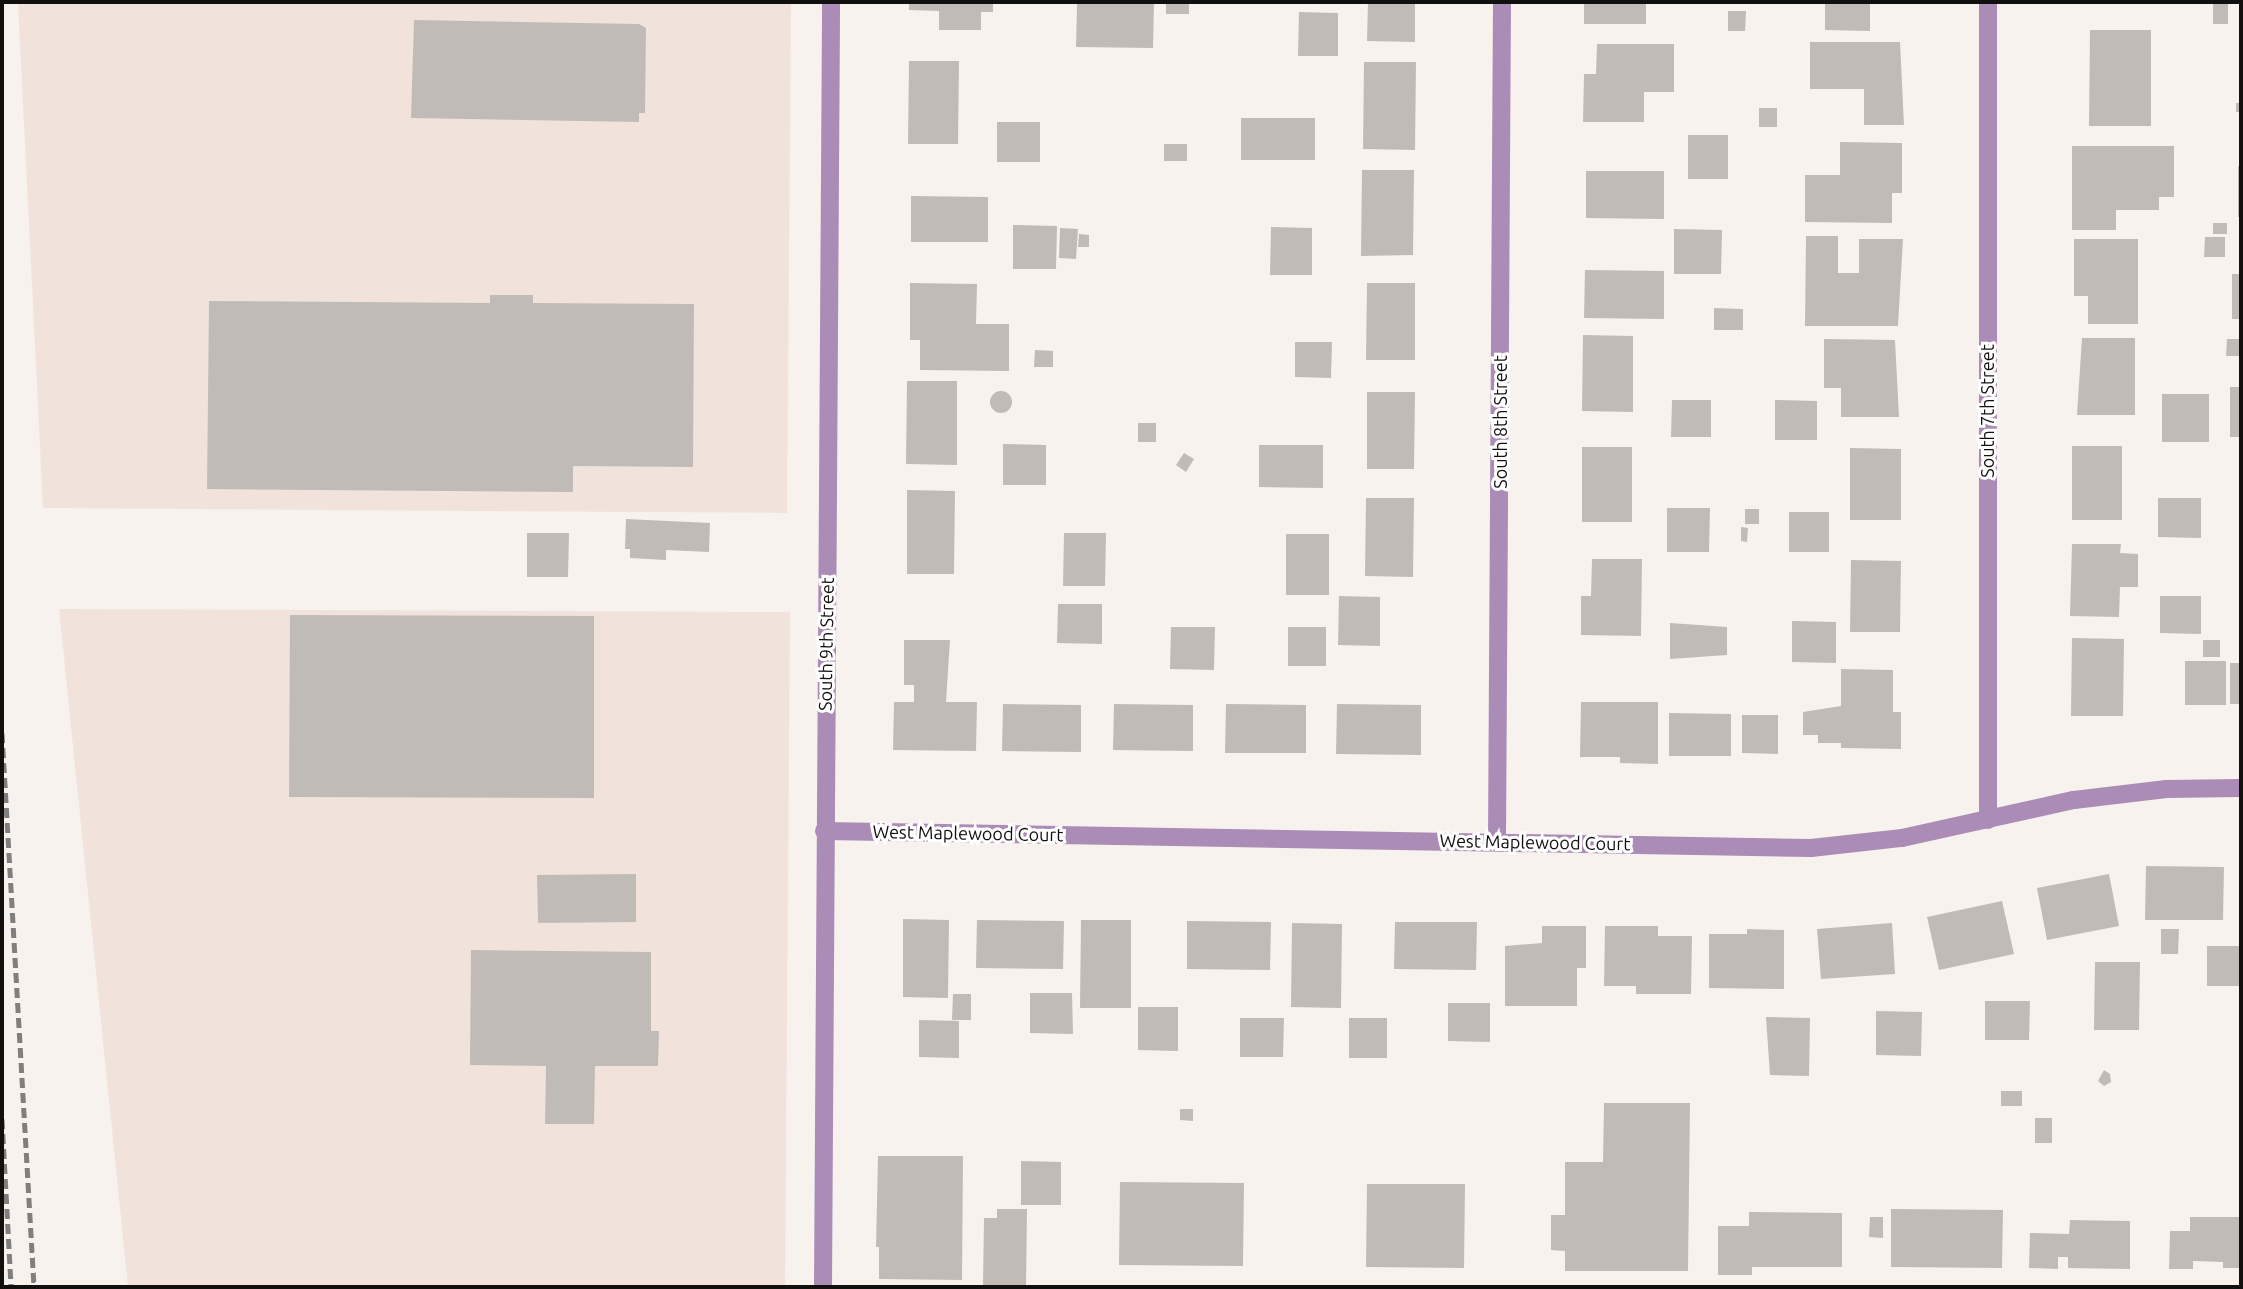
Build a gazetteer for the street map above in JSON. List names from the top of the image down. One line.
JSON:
{"streets":{"street":["South 7th Street","South 8th Street","South 9th Street","West Maplewood Court"]},"crossings":[["South 7th Street","West Maplewood Court"],["South 8th Street","West Maplewood Court"],["South 9th Street","West Maplewood Court"]]}
